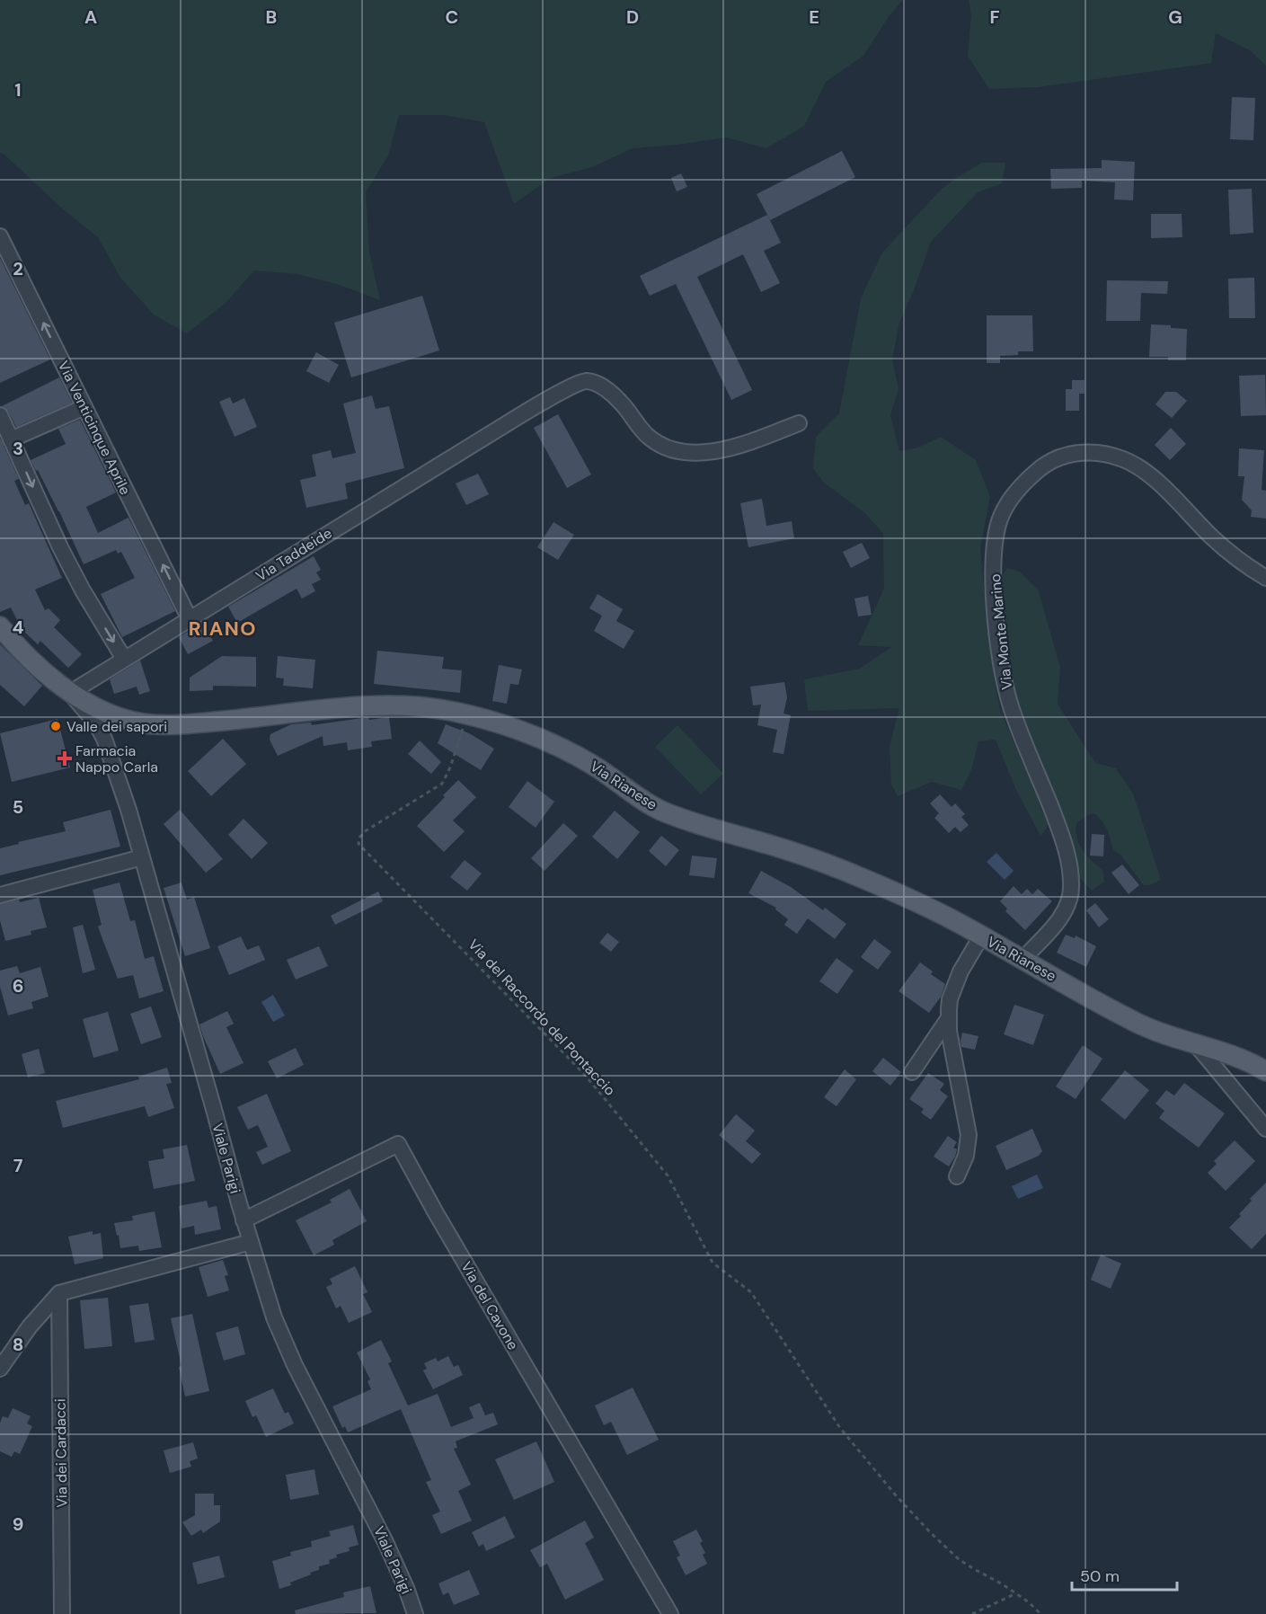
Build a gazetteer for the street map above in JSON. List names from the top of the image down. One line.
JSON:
{"streets":{"main road":["Via Rianese"],"street":["Via Venticinque Aprile","Via Taddeide","Via Monte Marino","Viale Parigi","Via del Cavone","Via dei Cardacci"],"path":["Via del Raccordo del Pontaccio"]},"crossings":[["Via Venticinque Aprile","Via Taddeide"],["Via Taddeide","Via Rianese"],["Via Taddeide","Viale Parigi"],["Via Monte Marino","Via Rianese"],["Via Rianese","Via del Raccordo del Pontaccio"],["Via Rianese","Viale Parigi"],["Viale Parigi","Via del Cavone"]],"districts":["RIANO"],"places":{"other":["Valle dei sapori"],"health":["Farmacia Nappo Carla"]},"scale_bar":"50 m","grid":{"columns":["A","B","C","D","E","F","G"],"rows":["1","2","3","4","5","6","7","8","9"]}}
